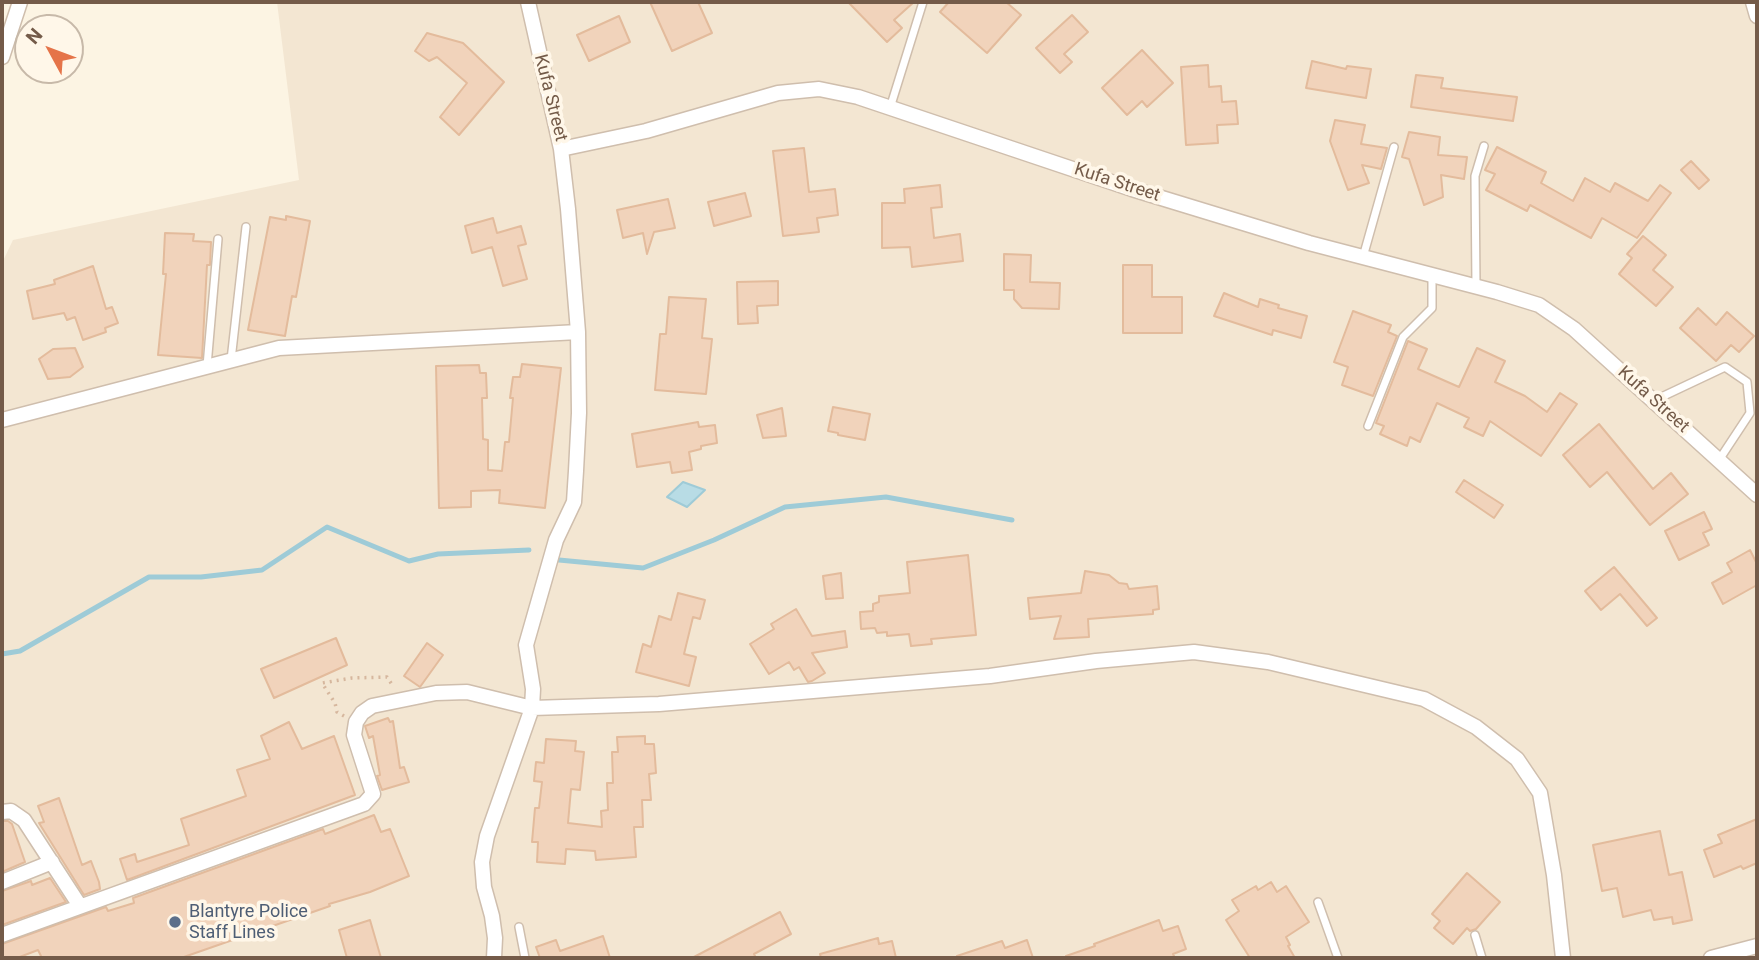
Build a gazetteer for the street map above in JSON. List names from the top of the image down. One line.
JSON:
{"streets":{"street":["Kufa Street"]},"places":["Blantyre Police Staff Lines"],"north":"top left"}
